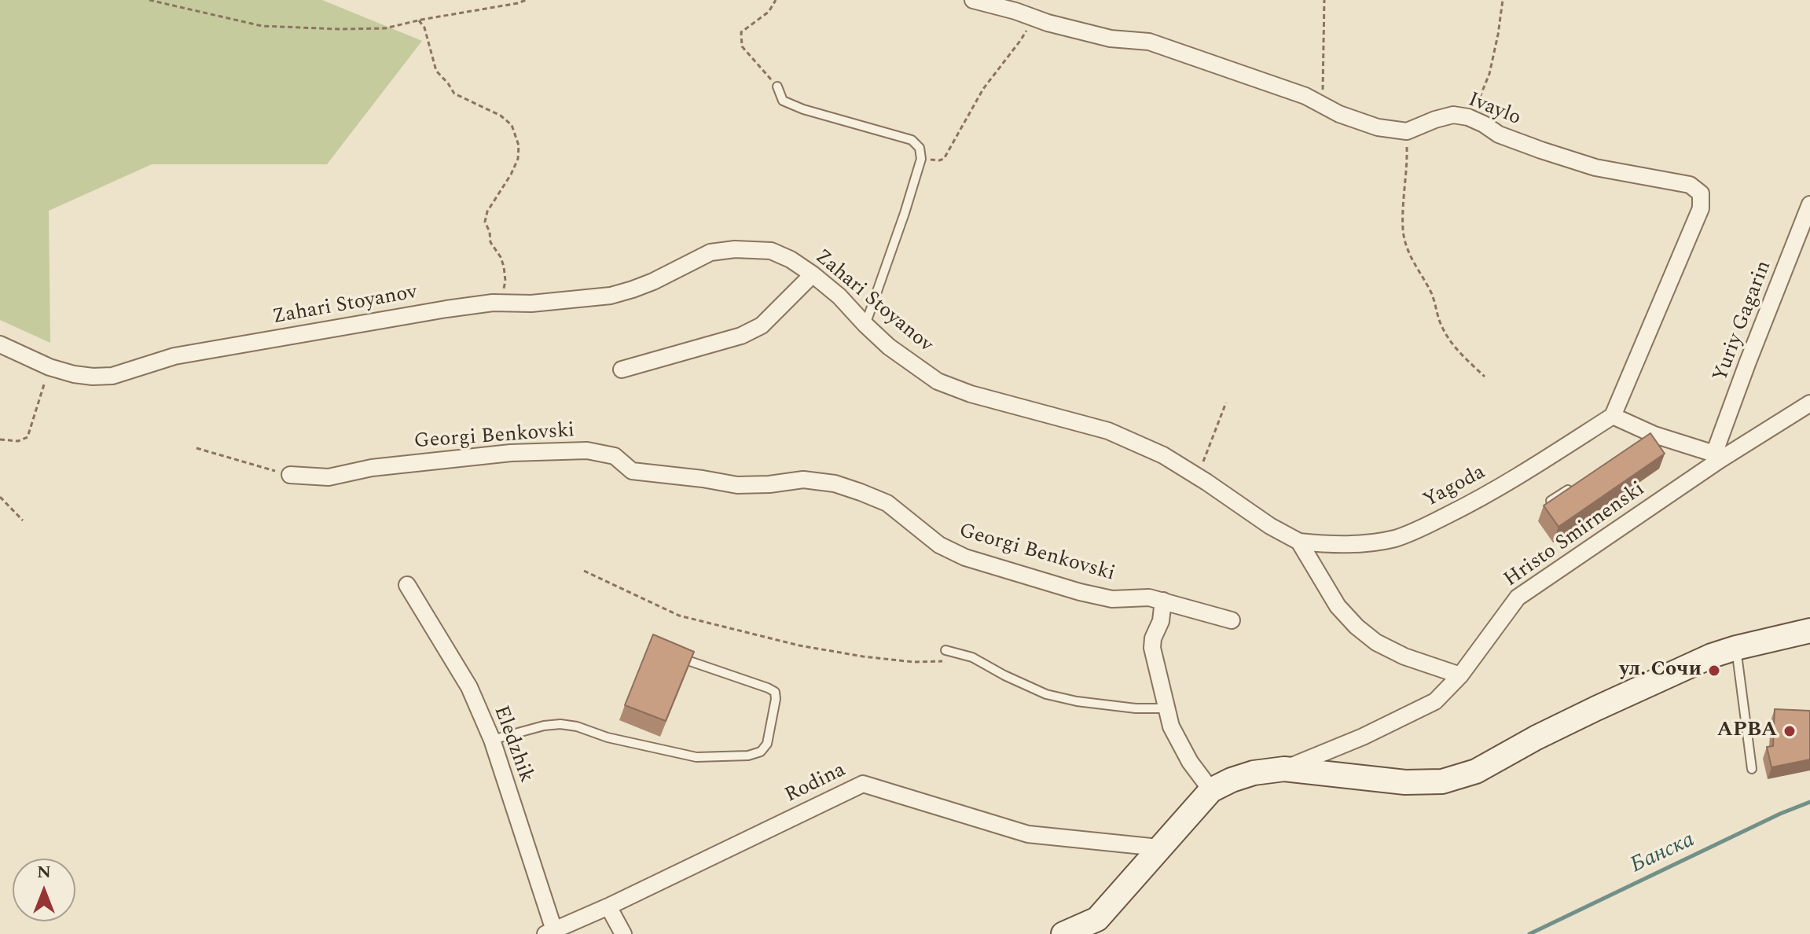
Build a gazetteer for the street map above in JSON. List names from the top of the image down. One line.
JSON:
{"streets":{"street":["Ivaylo","Zahari Stoyanov","Yuriy Gagarin","Georgi Benkovski","Yagoda","Hristo Smirnenski","Eledzhik","Rodina"]},"crossings":[["Ivaylo","Yagoda"],["Zahari Stoyanov","Yagoda"],["Yuriy Gagarin","Hristo Smirnenski"],["Eledzhik","Rodina"]],"water":["Банска"],"places":["ул. Сочи","АРВА"],"north":"top"}
